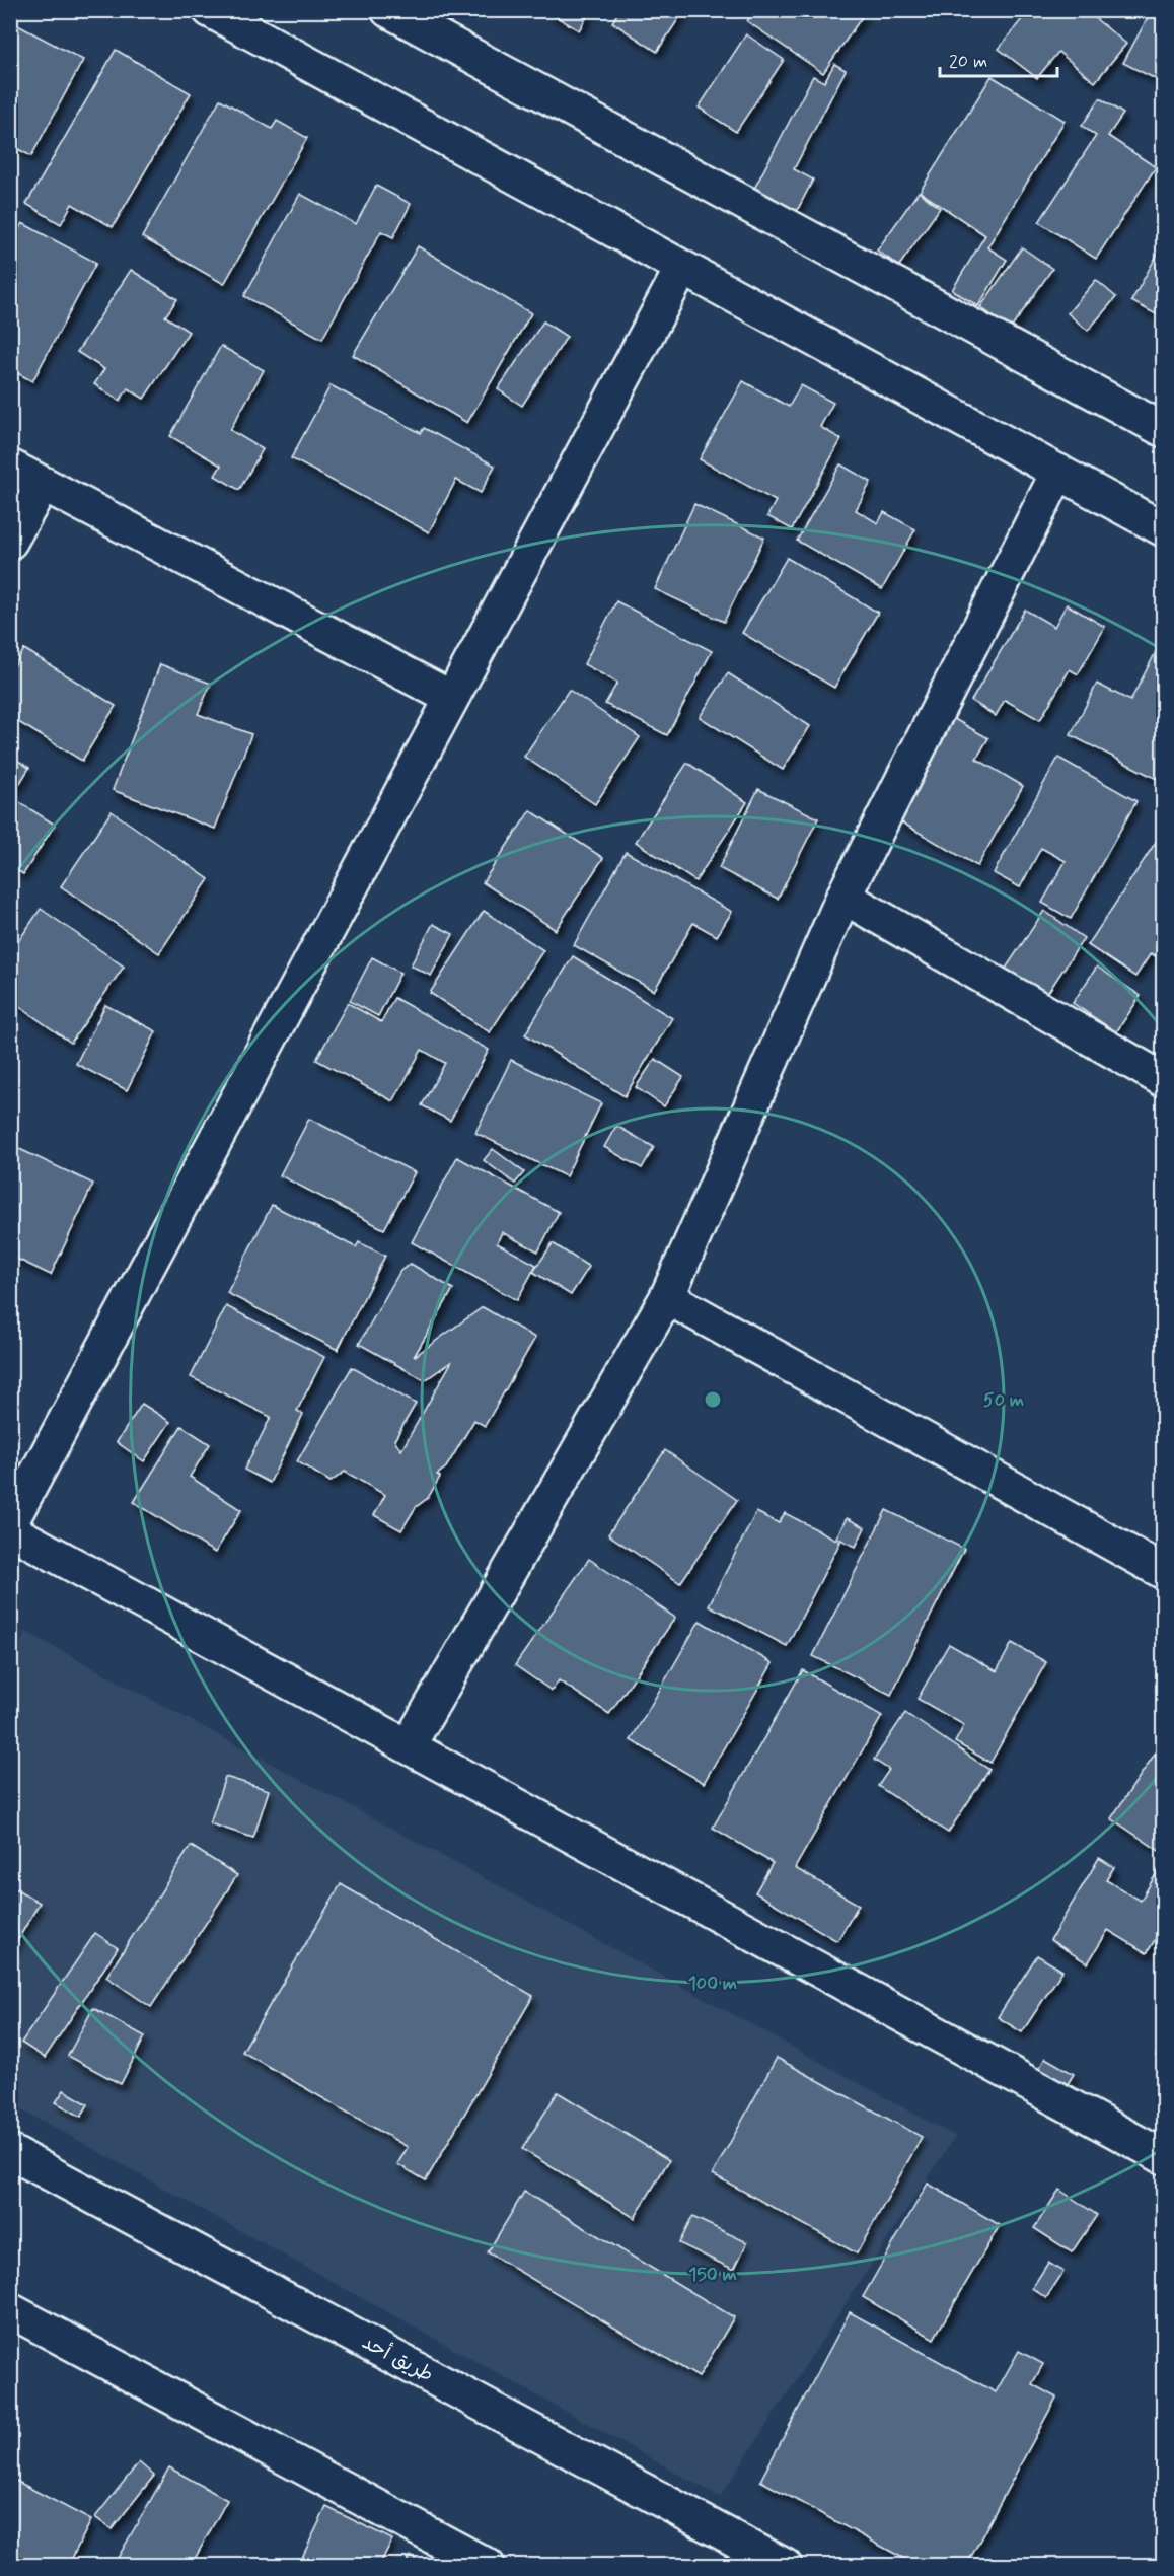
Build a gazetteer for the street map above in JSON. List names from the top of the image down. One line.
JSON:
{"streets":{"street":["طريق أحد"]},"scale_bar":"20 m","rings":["50 m","100 m","150 m"]}
